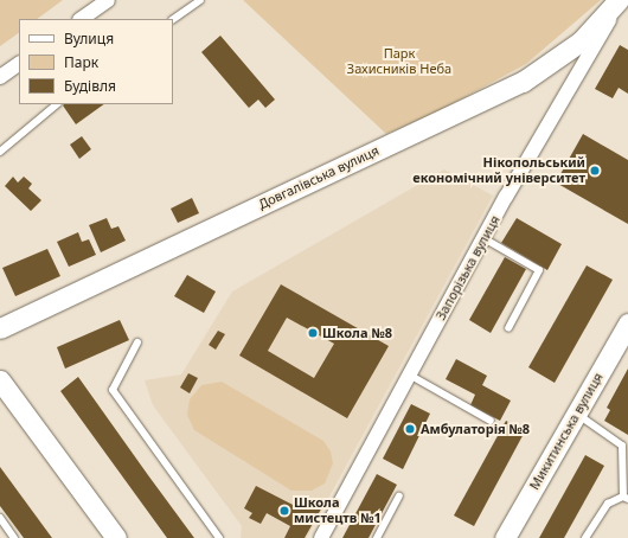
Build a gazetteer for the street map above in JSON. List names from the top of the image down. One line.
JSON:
{"streets":{"main road":["Довгалівська вулиця","Микитинська вулиця"],"street":["Запорізька вулиця"]},"crossings":[["Довгалівська вулиця","Запорізька вулиця"]],"parks":["Парк Захисників Неба"],"places":["Нікопольський економічний університет","Школа №8","Амбулаторія №8","Школа мистецтв №1"],"legend":["Вулиця","Парк","Будівля"]}
